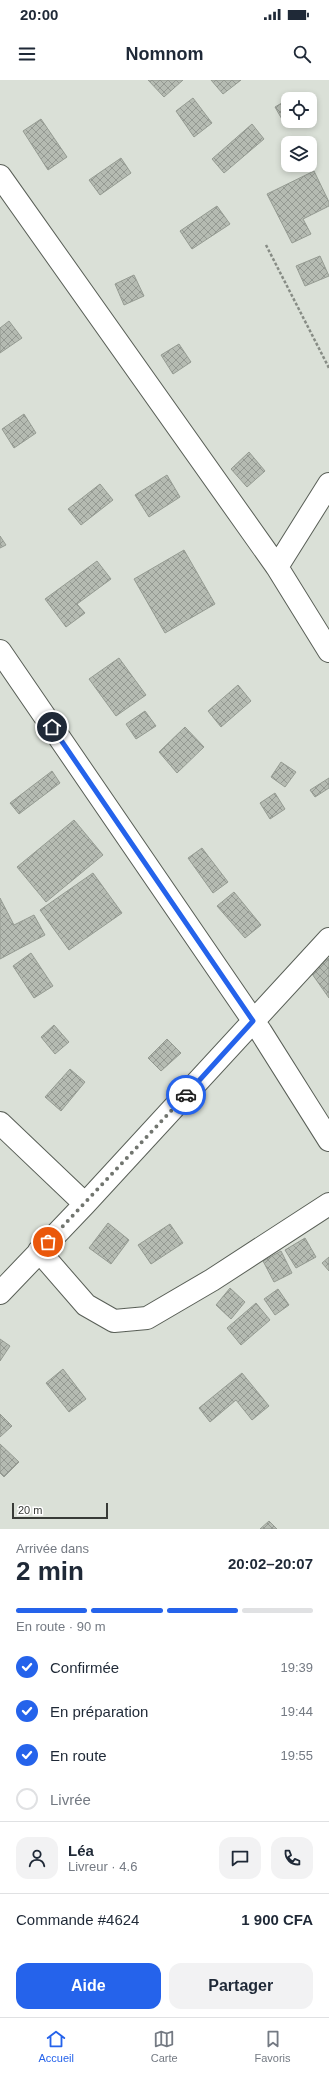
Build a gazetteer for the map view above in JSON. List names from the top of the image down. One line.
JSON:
{"scale_bar":"20 m","page":{"status":"20:00","header":"Nomnom","scale":"20 m","heading":["2 min","Arrivée dans","20:02–20:07"],"panel":["Léa","Livreur · 4.6","Commande #4624","1 900 CFA"],"bar":"En route · 90 m","list":[["Confirmée","19:39"],["En préparation","19:44"],["En route","19:55"],"Livrée"],"buttons":["Aide","Partager"],"tabs":["Accueil","Carte","Favoris"]}}
